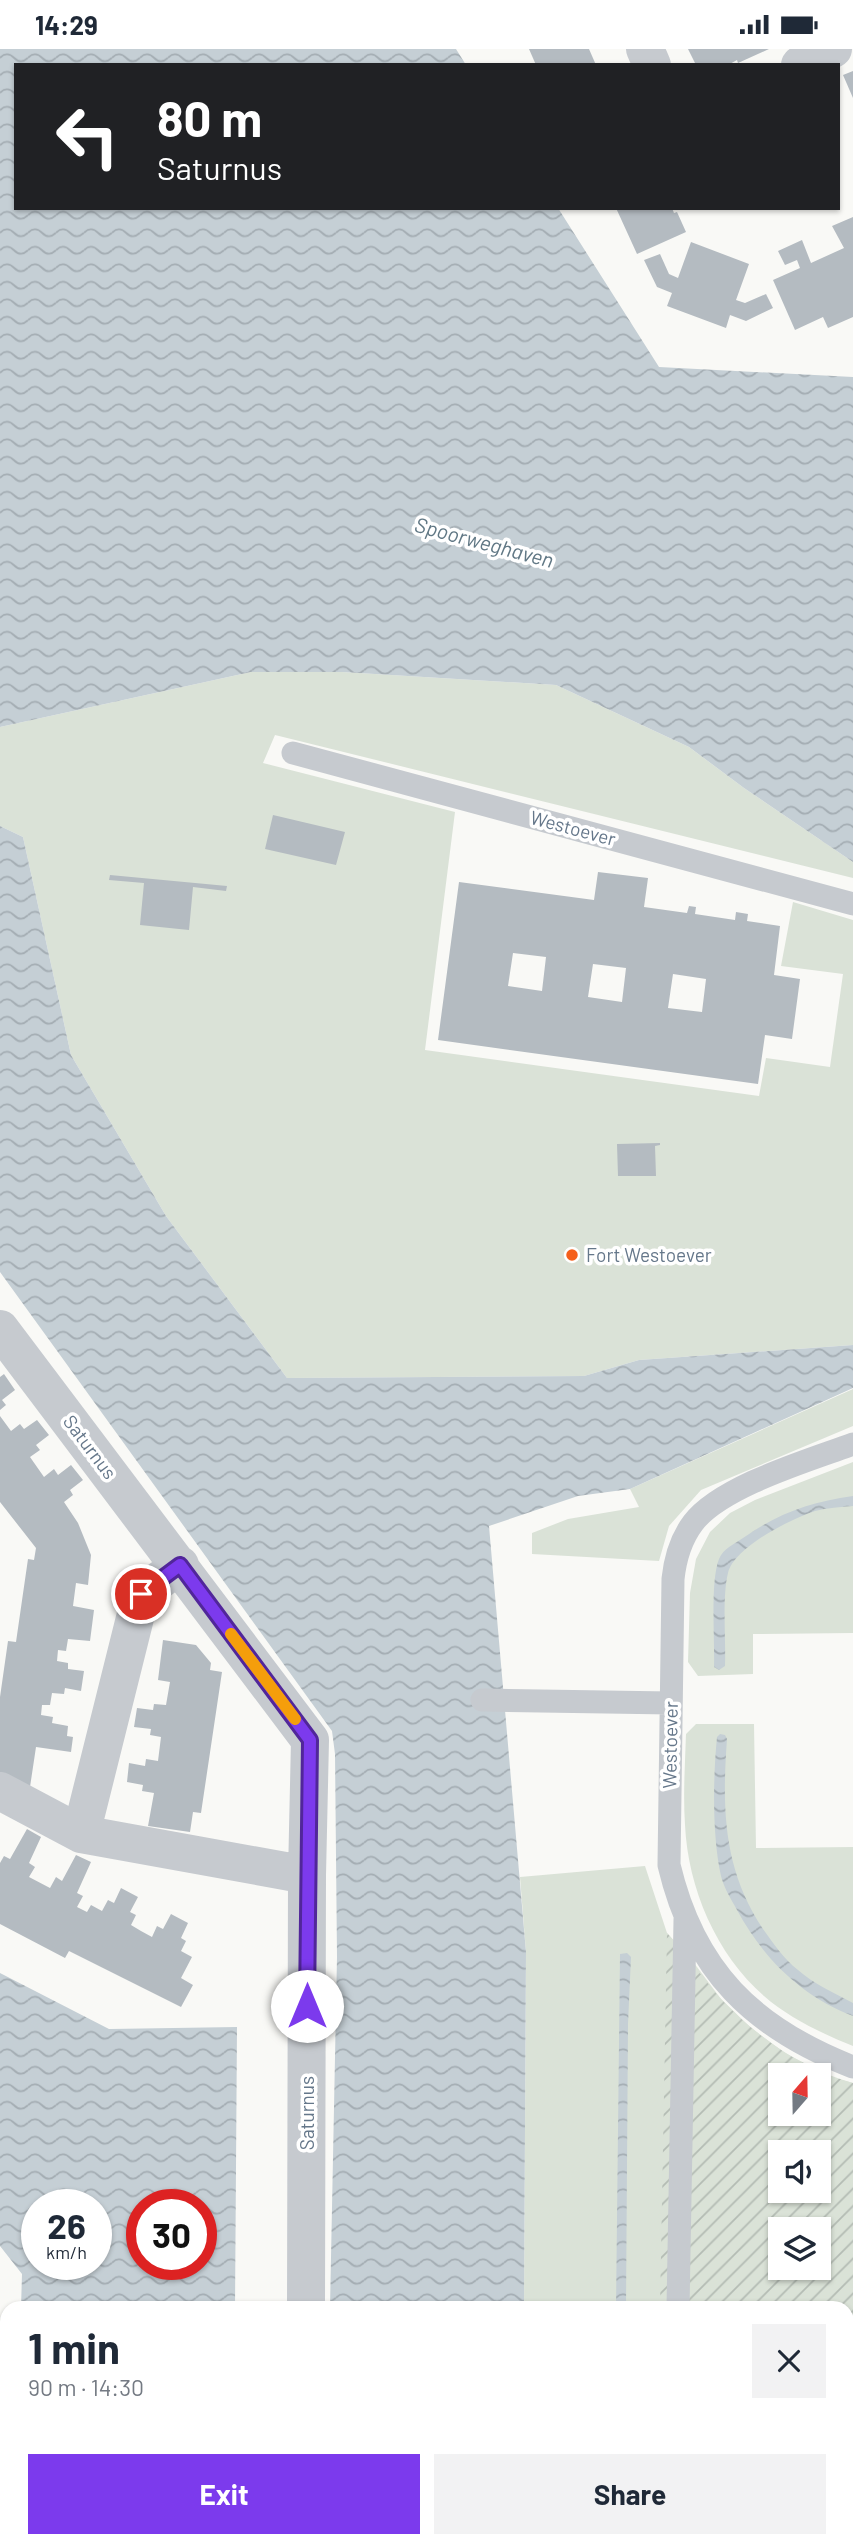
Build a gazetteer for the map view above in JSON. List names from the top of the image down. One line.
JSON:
{"streets":{"street":["Saturnus"],"lane":["Westoever"]},"water":["Spoorweghaven"],"places":["Fort Westoever"],"north":"top","page":{"status":"14:29","turn":["80 m","Saturnus"],"speed":"26 km/h","limit":"30","heading":["1 min","90 m · 14:30"],"buttons":["Exit","Share"]}}
